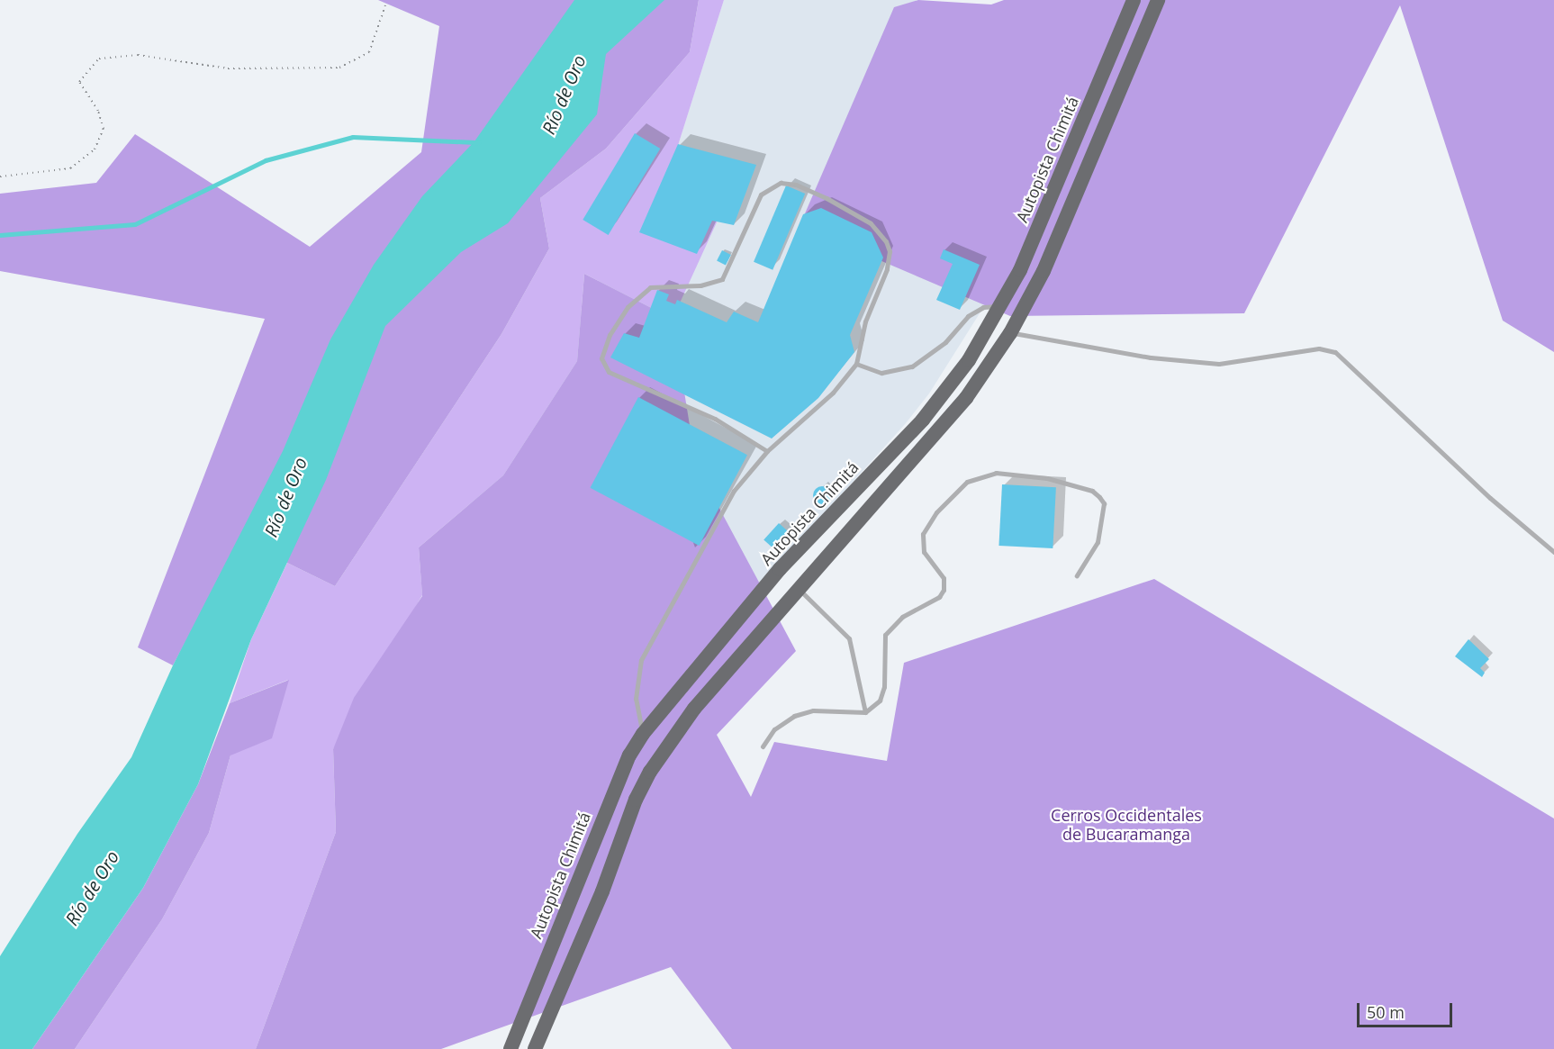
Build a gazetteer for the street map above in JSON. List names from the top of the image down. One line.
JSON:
{"streets":{"highway":["Autopista Chimitá"]},"water":["Río de Oro"],"parks":["Cerros Occidentales de Bucaramanga"],"scale_bar":"50 m"}
